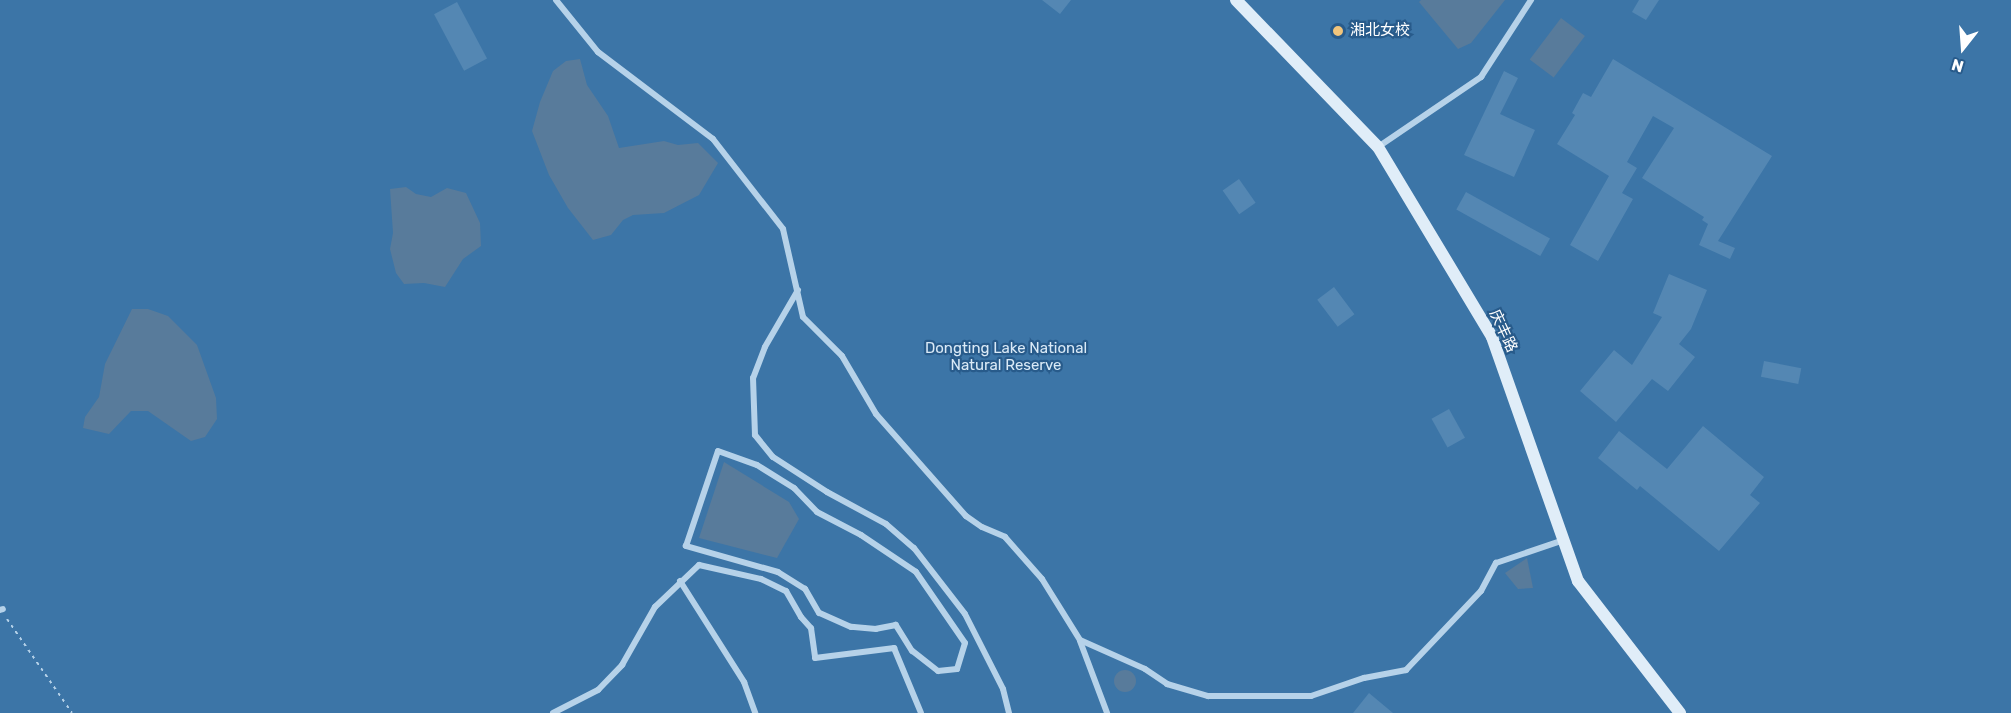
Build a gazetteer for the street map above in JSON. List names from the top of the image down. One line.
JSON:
{"streets":{"street":["庆丰路"]},"parks":["Dongting Lake National Natural Reserve"],"places":["湘北女校"],"north":"bottom"}
